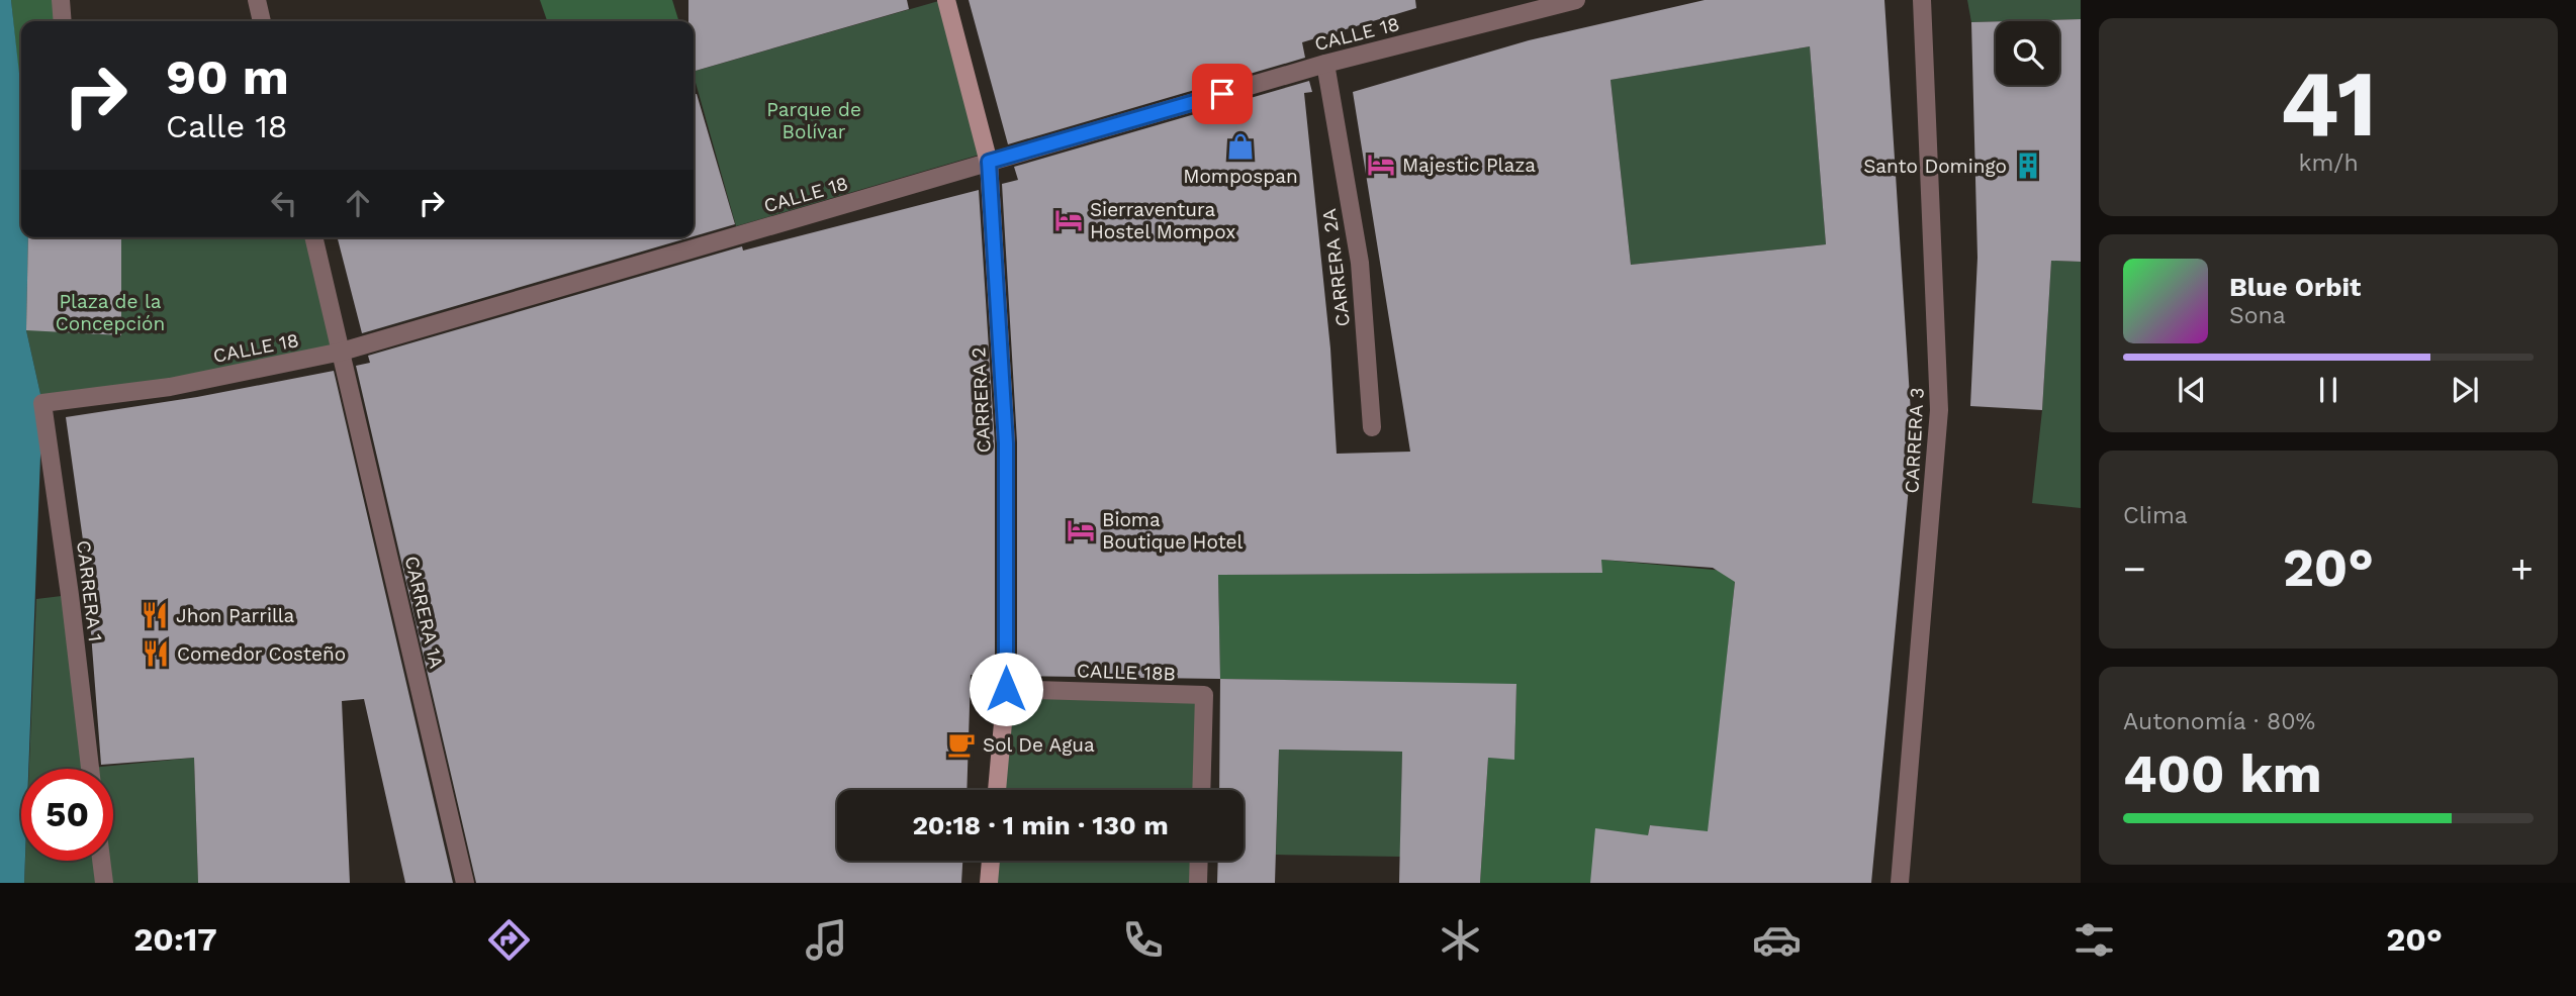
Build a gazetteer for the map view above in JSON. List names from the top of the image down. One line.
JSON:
{"streets":{"main road":["CARRERA 2"],"street":["CALLE 18","CARRERA 2A","CARRERA 3","CARRERA 1","CARRERA 1A","CALLE 18B"]},"crossings":[["CALLE 18","CARRERA 2A"],["CALLE 18","CARRERA 2"],["CALLE 18","CARRERA 1"],["CALLE 18","CARRERA 1A"],["CARRERA 2","CALLE 18B"]],"parks":["Parque de Bolívar","Plaza de la Concepción"],"places":{"shop":["Mompospan"],"hotel":["Majestic Plaza","Sierraventura Hostel Mompox","Bioma Boutique Hotel"],"building":["Santo Domingo"],"restaurant":["Jhon Parrilla","Comedor Costeño"],"cafe":["Sol De Agua"]},"page":{"tile":[["41","km/h"],"Clima",["Autonomía · 80%","400 km"]],"turn":["90 m","Calle 18"],"song":["Blue Orbit","Sona"],"heat":["−","20°","+"],"limit":"50","trip":"20:18 · 1 min · 130 m","tabs":["20:17","20°"]}}
